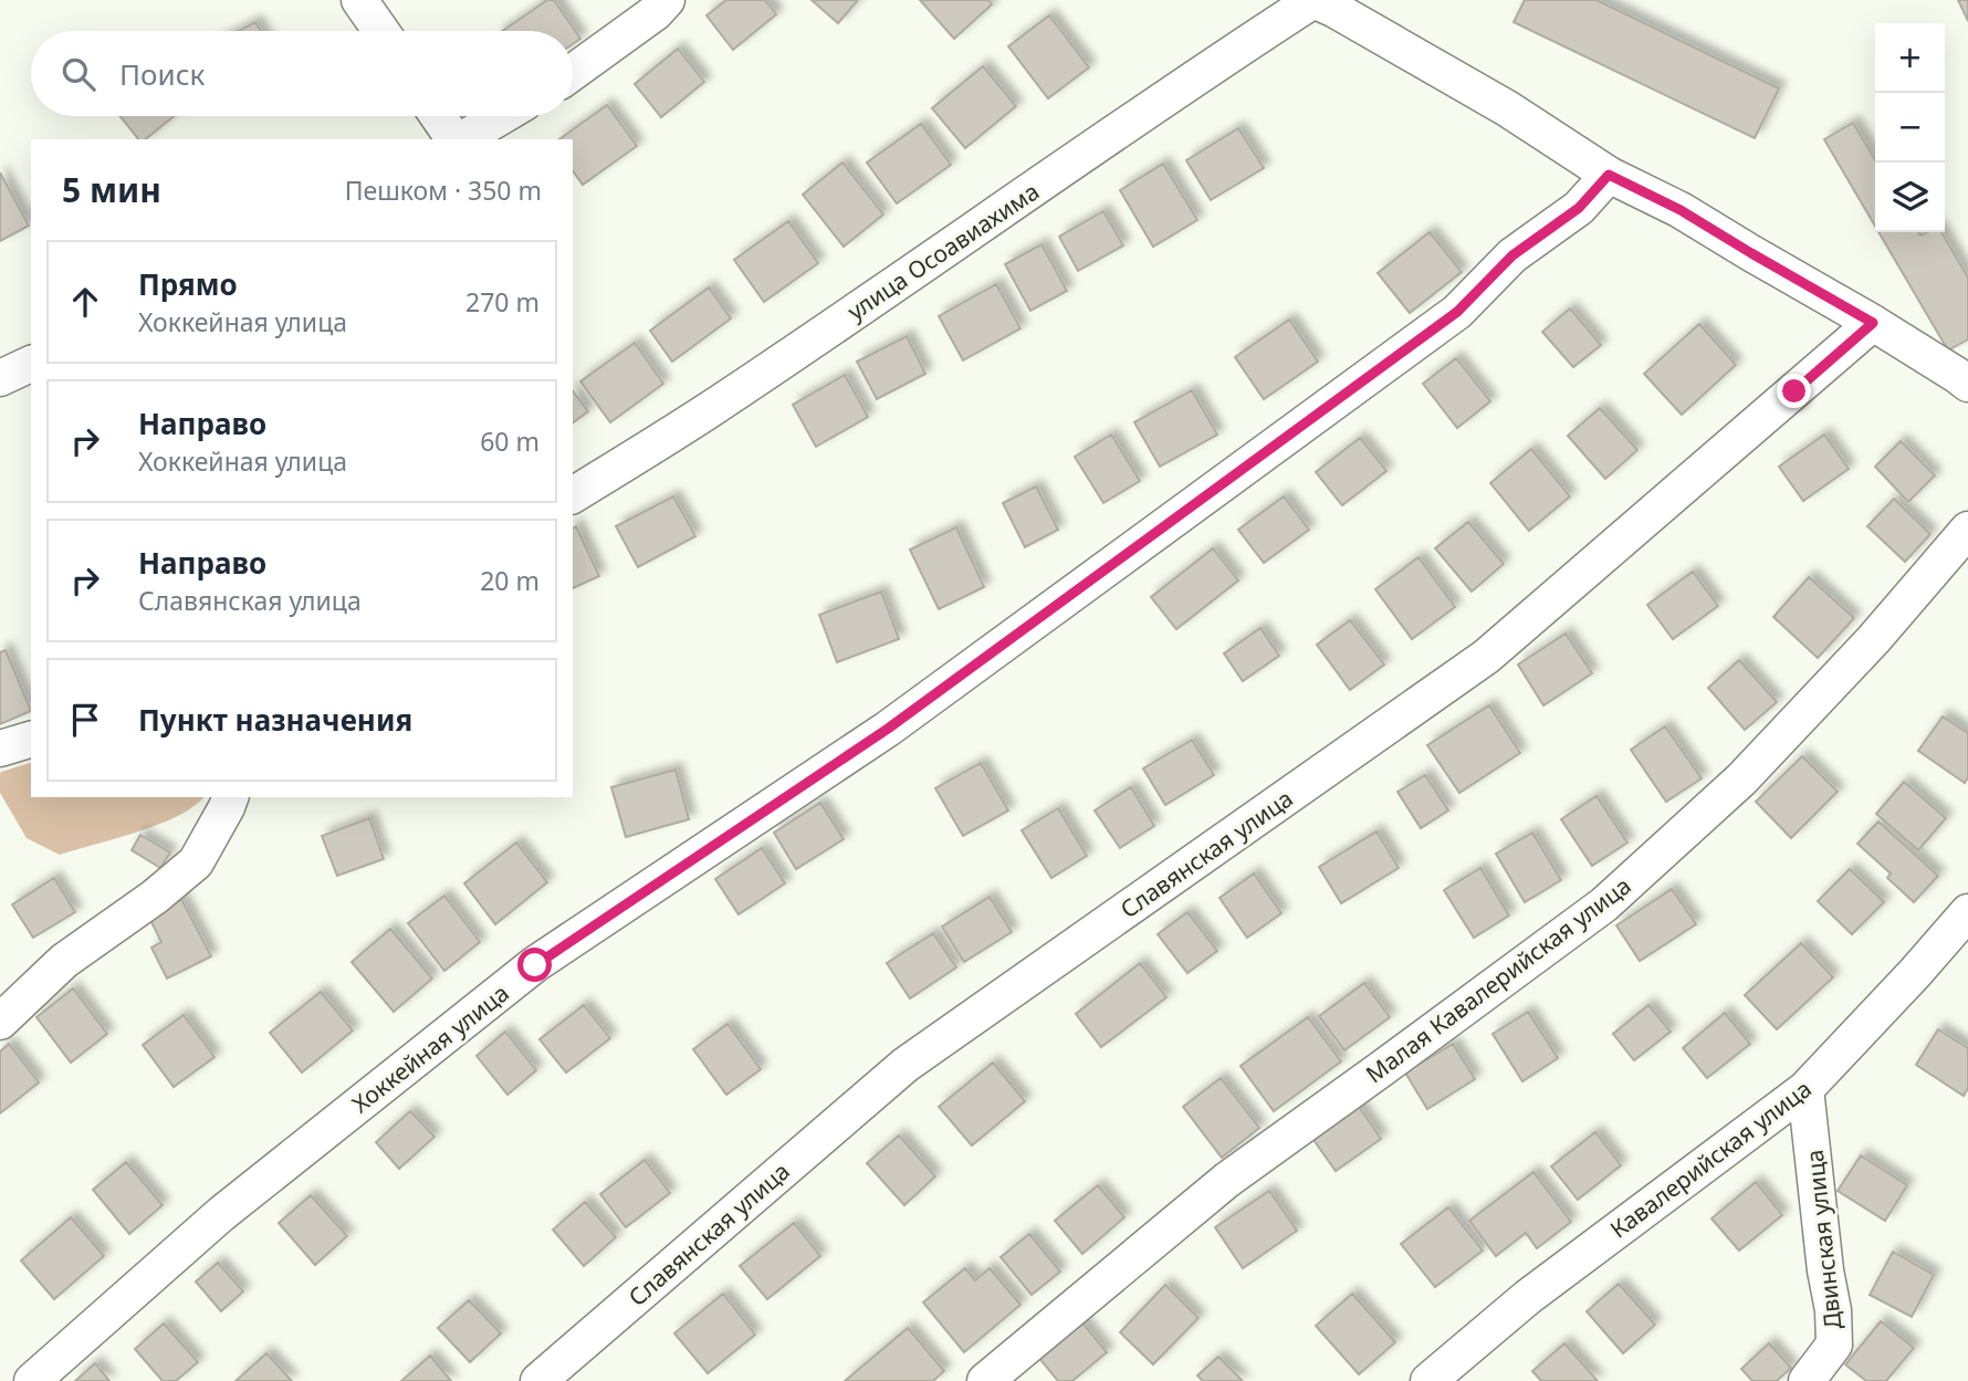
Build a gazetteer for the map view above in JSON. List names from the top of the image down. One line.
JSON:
{"streets":{"street":["улица Осоавиахима","Славянская улица","Малая Кавалерийская улица","Хоккейная улица","Кавалерийская улица","Двинская улица"]},"crossings":[["Кавалерийская улица","Двинская улица"]],"page":{"map_buttons":["+","−"],"search":"Поиск","heading":["5 мин","Пешком · 350 m"],"list":[["Прямо","Хоккейная улица","270 m"],["Направо","Хоккейная улица","60 m"],["Направо","Славянская улица","20 m"],"Пункт назначения"]}}
